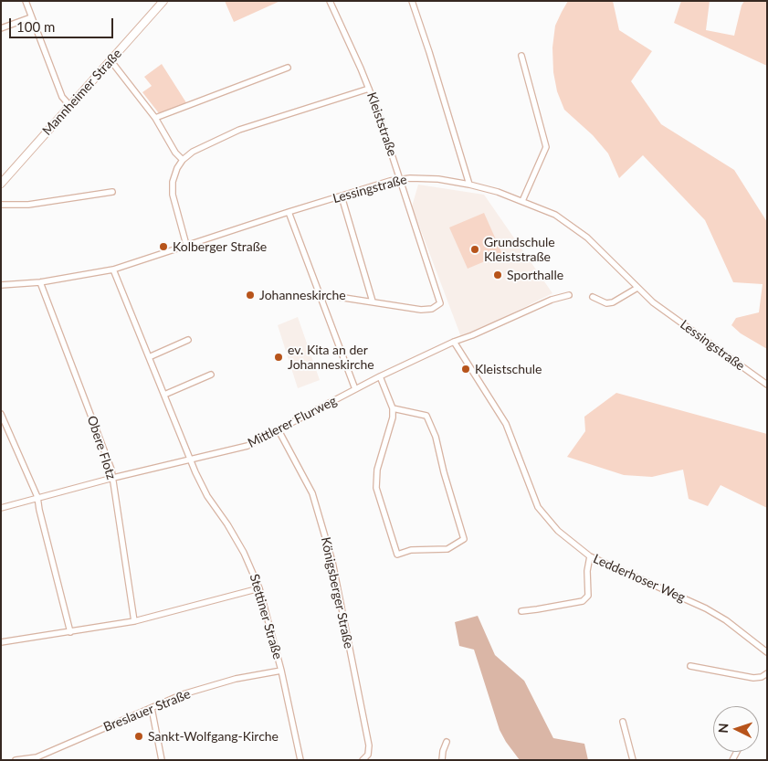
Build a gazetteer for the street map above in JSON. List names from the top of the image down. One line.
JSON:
{"streets":{"street":["Mannheimer Straße","Kleiststraße","Lessingstraße","Mittlerer Flurweg","Obere Flotz","Ledderhoser Weg","Königsberger Straße","Stettiner Straße","Breslauer Straße"]},"crossings":[["Kleiststraße","Lessingstraße"],["Lessingstraße","Obere Flotz"],["Mittlerer Flurweg","Obere Flotz"],["Mittlerer Flurweg","Ledderhoser Weg"],["Mittlerer Flurweg","Königsberger Straße"],["Mittlerer Flurweg","Stettiner Straße"],["Stettiner Straße","Breslauer Straße"]],"places":["Kolberger Straße","Grundschule Kleiststraße","Sporthalle","Johanneskirche","ev. Kita an der Johanneskirche","Kleistschule","Sankt-Wolfgang-Kirche"],"scale_bar":"100 m","north":"left"}
